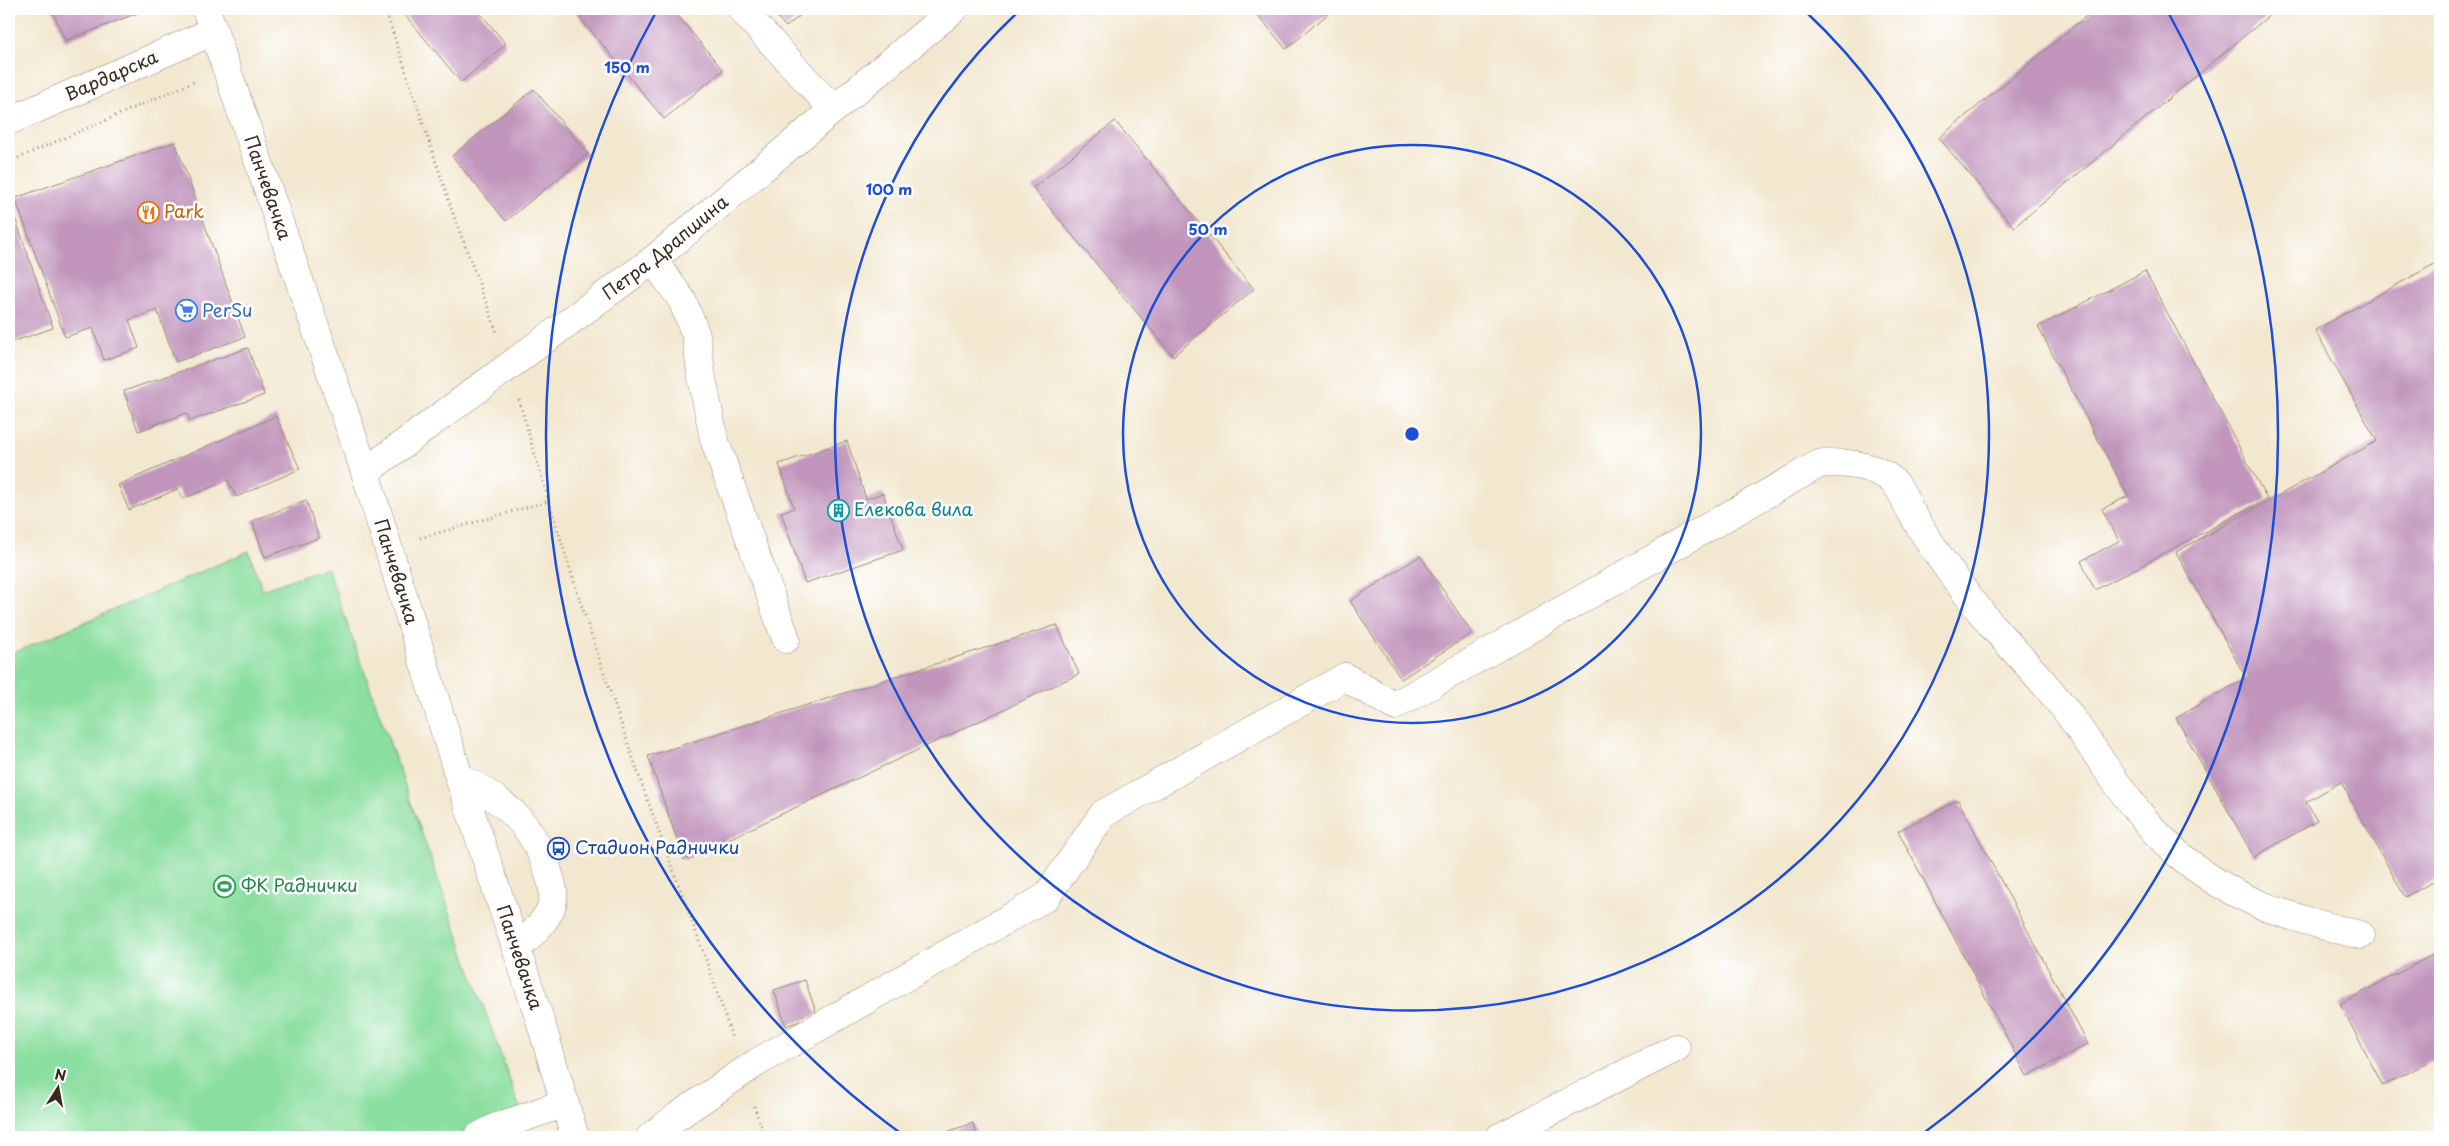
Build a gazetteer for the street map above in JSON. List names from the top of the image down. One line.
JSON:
{"streets":{"street":["Вардарска","Панчевачка","Петра Драпшина"]},"crossings":[["Вардарска","Панчевачка"],["Панчевачка","Петра Драпшина"]],"places":{"restaurant":["Park"],"supermarket":["PerSu"],"building":["Елекова вила"],"bus stop":["Стадион Раднички"],"sports":["ФК Раднички"]},"north":"top","rings":["150 m","100 m","50 m"]}
